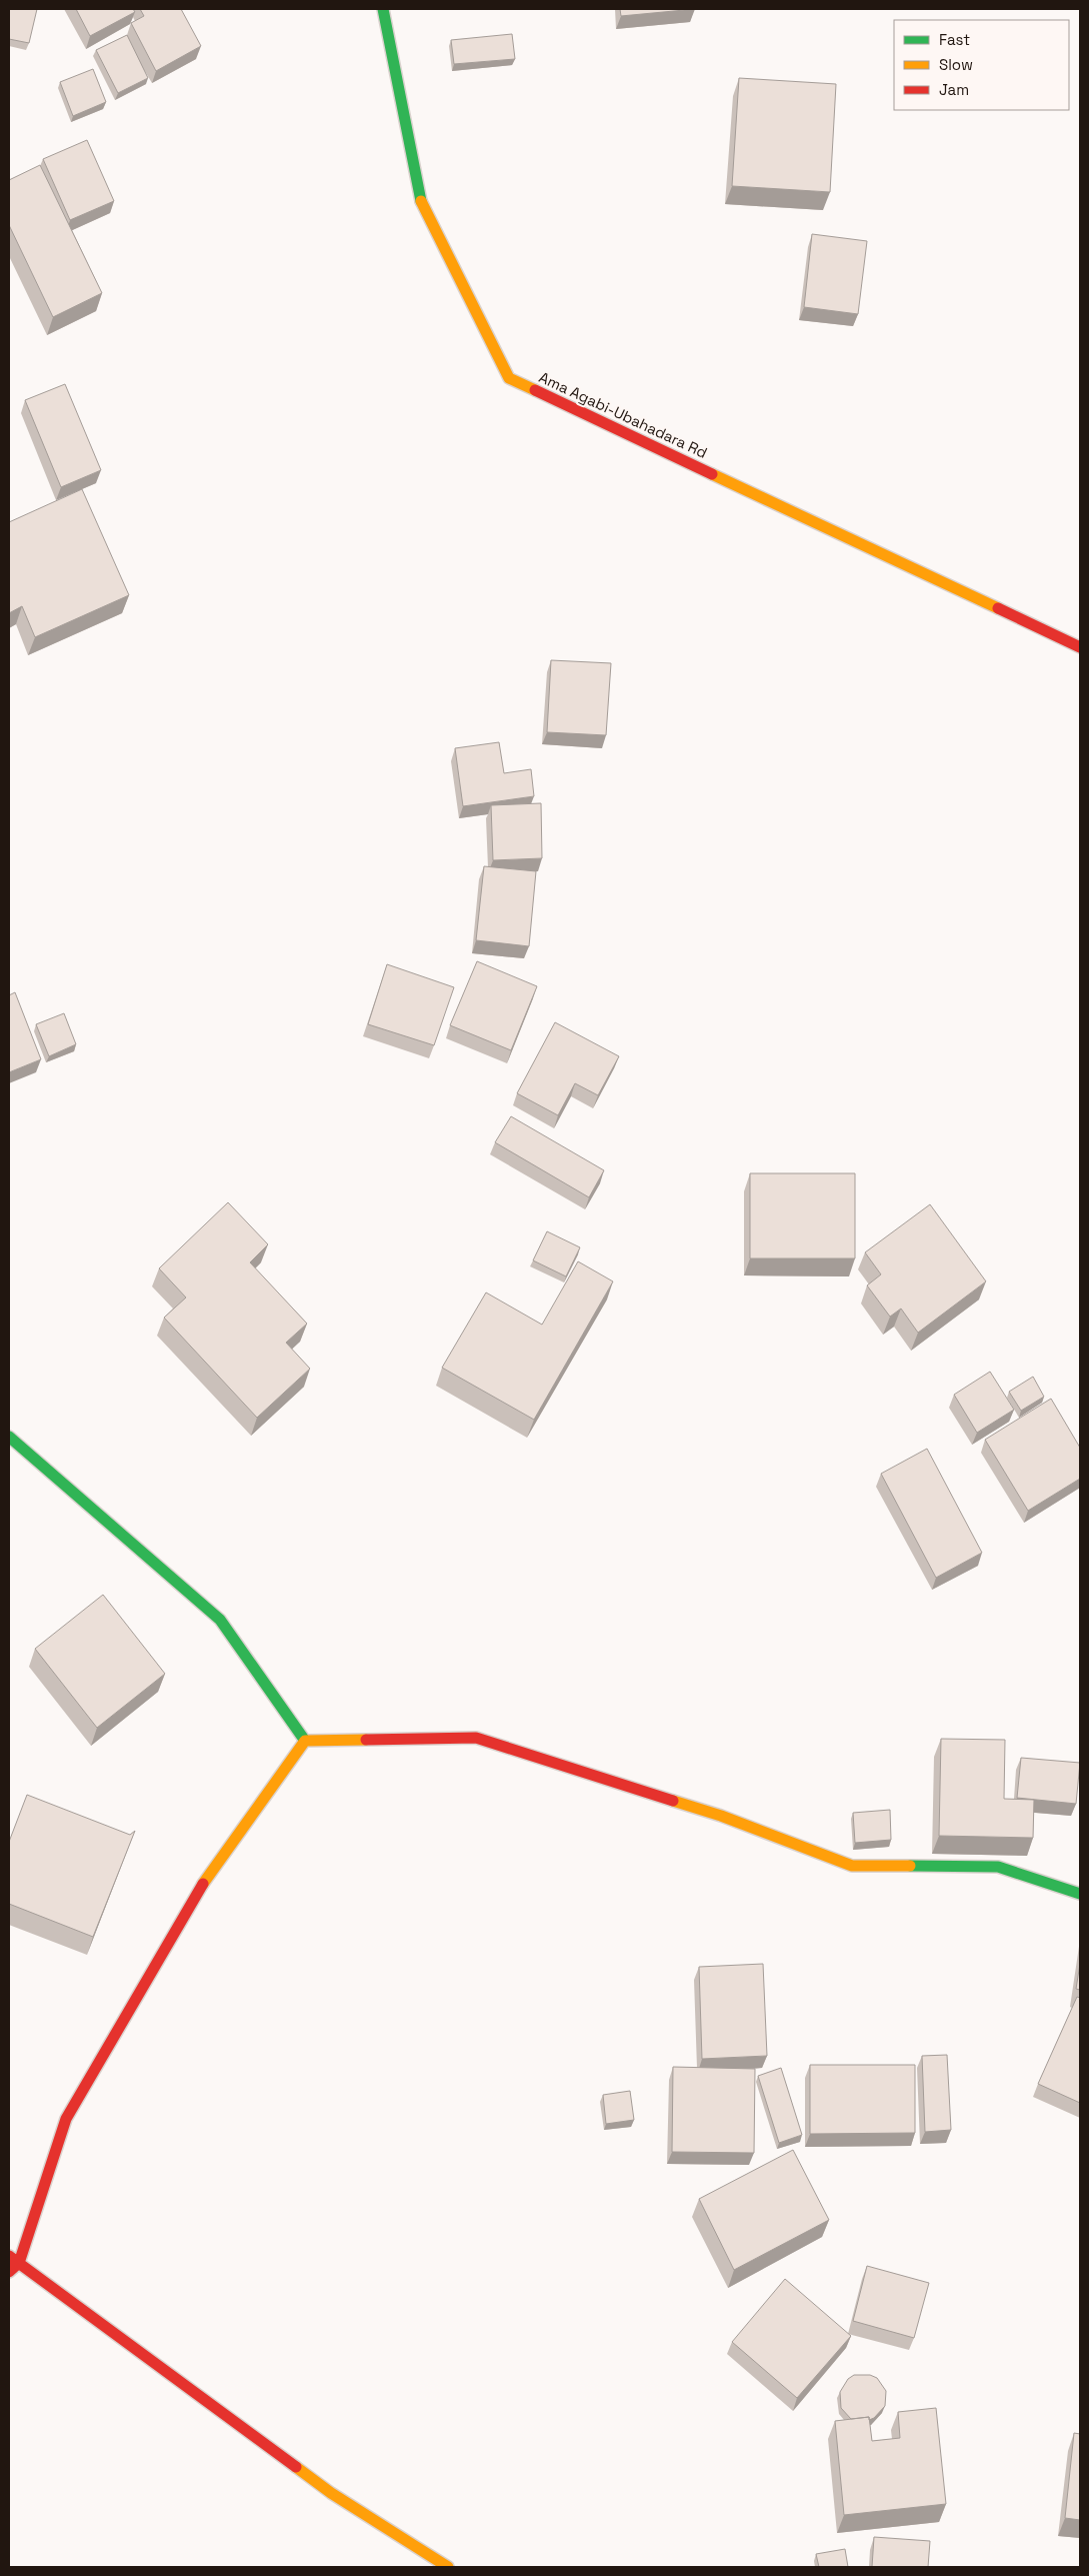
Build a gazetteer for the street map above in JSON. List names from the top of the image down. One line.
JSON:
{"streets":{"street":["Ama Agabi-Ubahadara Rd"]},"legend":["Fast","Slow","Jam"]}
